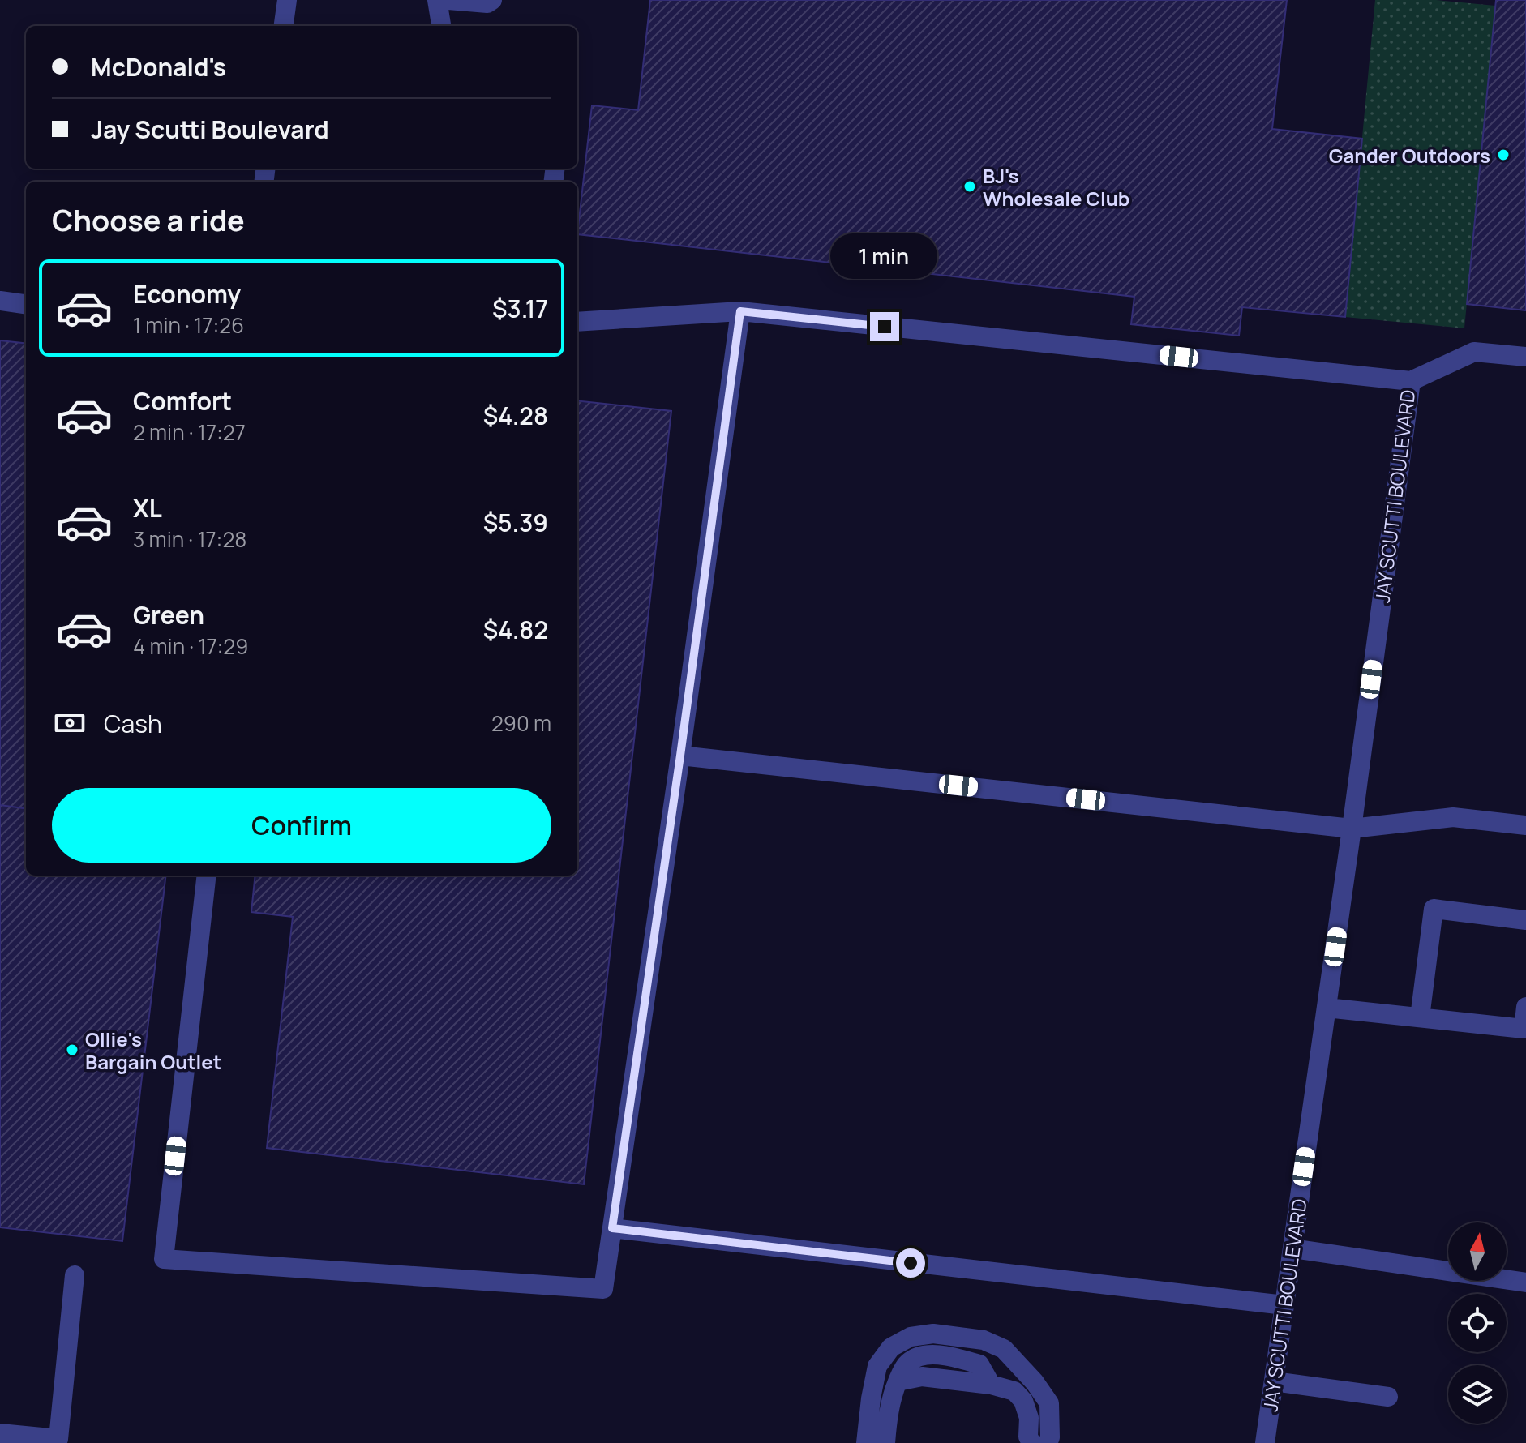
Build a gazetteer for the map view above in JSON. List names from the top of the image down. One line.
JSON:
{"streets":{"street":["JAY SCUTTI BOULEVARD"]},"places":["Gander Outdoors","BJ's Wholesale Club","Ollie's Bargain Outlet"],"north":"top","page":{"banner":["McDonald's","Jay Scutti Boulevard"],"heading":"Choose a ride","bubble":"1 min","list":[{"name":"Economy","note":"1 min · 17:26","value":"$3.17"},{"name":"Comfort","note":"2 min · 17:27","value":"$4.28"},{"name":"XL","note":"3 min · 17:28","value":"$5.39"},{"name":"Green","note":"4 min · 17:29","value":"$4.82"}],"pay":["Cash","290 m"],"buttons":"Confirm"}}
